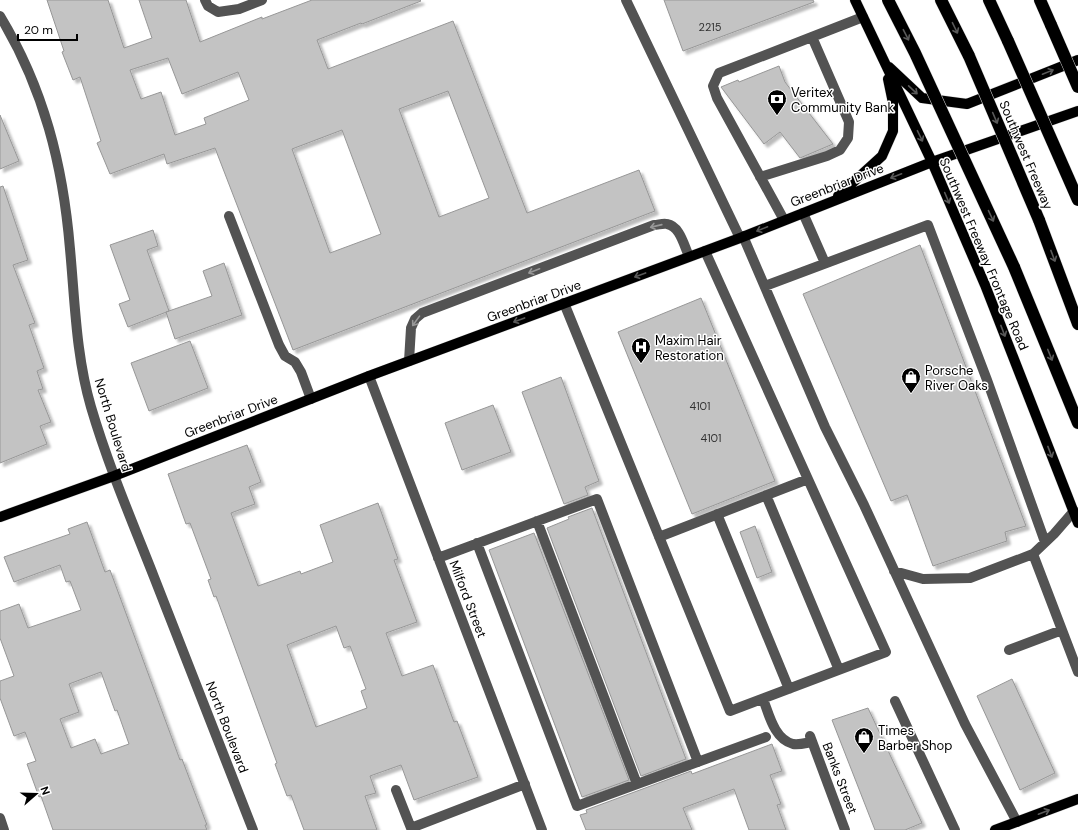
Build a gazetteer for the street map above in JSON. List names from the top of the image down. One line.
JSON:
{"streets":{"highway":["Southwest Freeway"],"main road":["Greenbriar Drive","Southwest Freeway Frontage Road"],"street":["North Boulevard","Milford Street","Banks Street"]},"crossings":[["Greenbriar Drive","Southwest Freeway Frontage Road"],["Greenbriar Drive","North Boulevard"],["Greenbriar Drive","Milford Street"]],"one_way":["Greenbriar Drive","Southwest Freeway Frontage Road"],"places":{"bank":["Veritex Community Bank"],"hospital":["Maxim Hair Restoration"],"shop":["Porsche River Oaks","Times Barber Shop"]},"house_numbers":["2215","4101","4101"],"scale_bar":"20 m","north":"right"}
